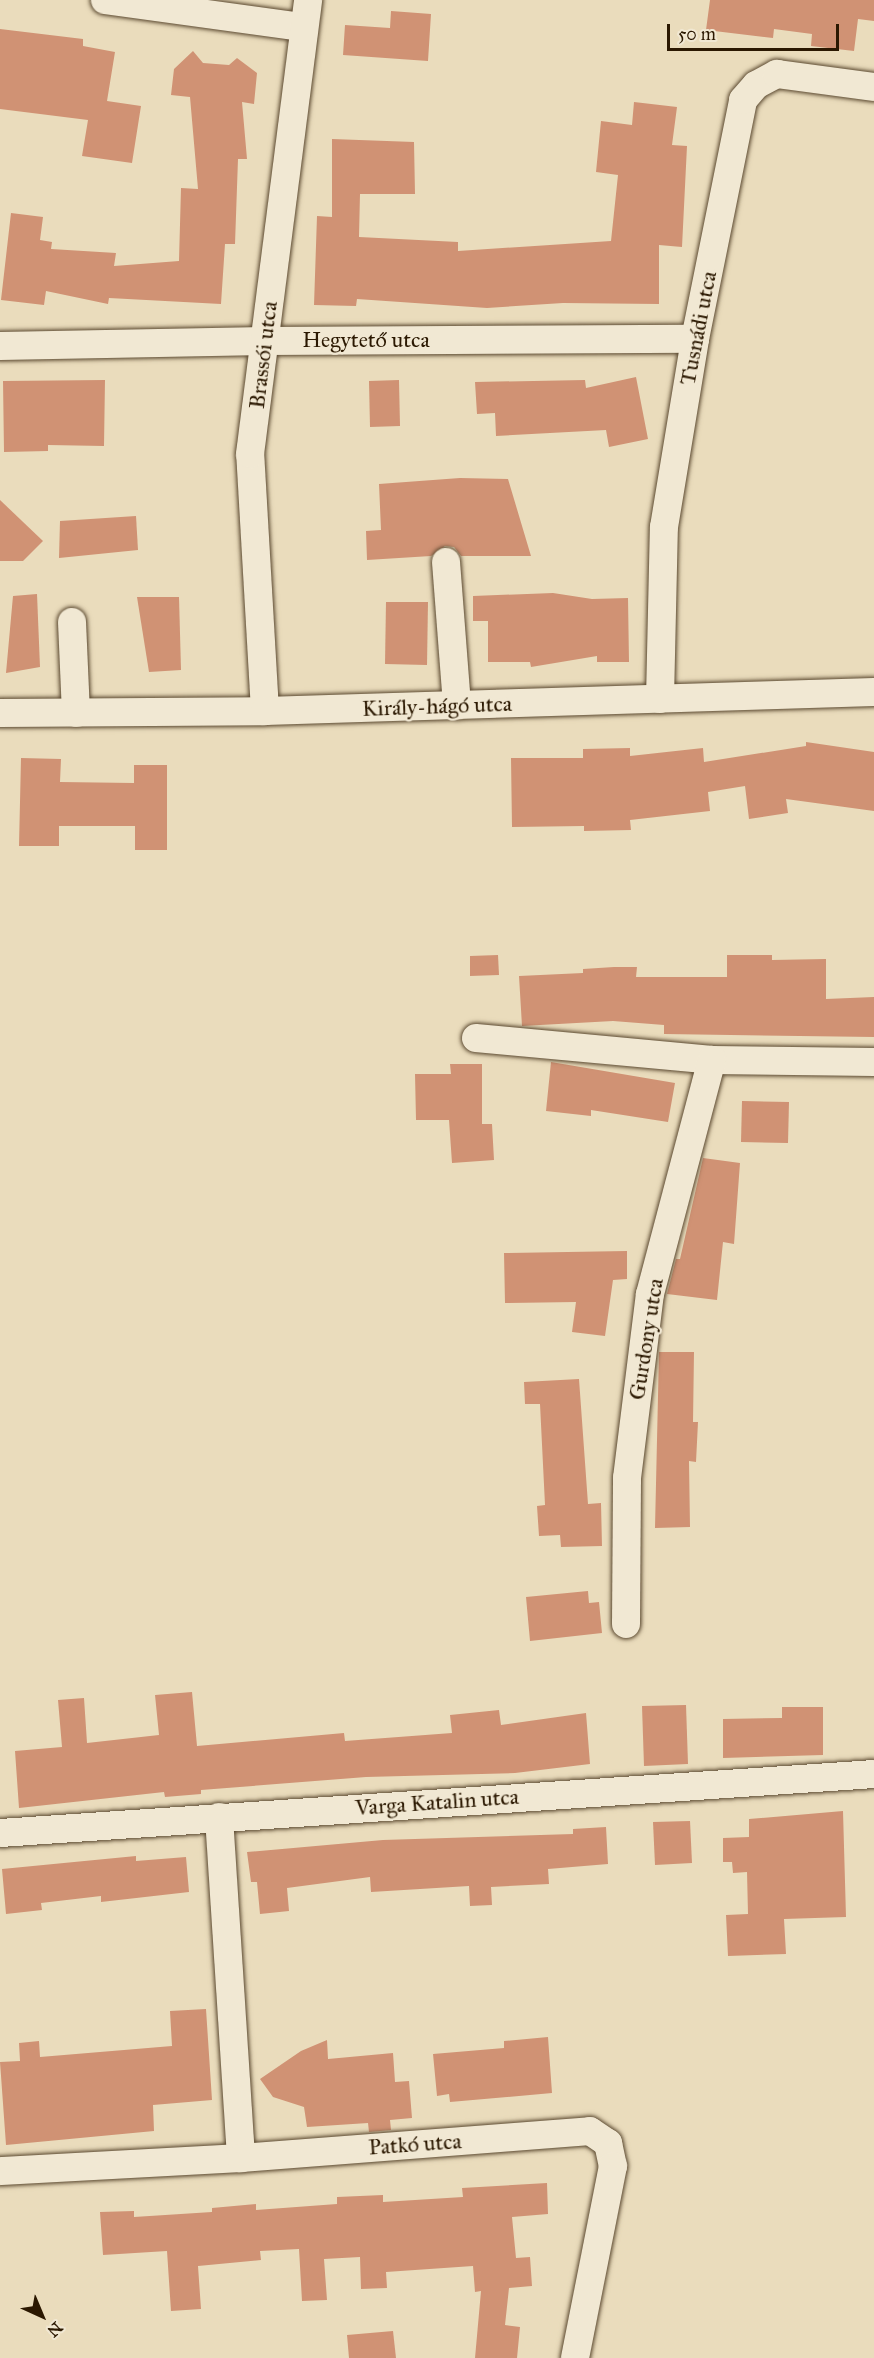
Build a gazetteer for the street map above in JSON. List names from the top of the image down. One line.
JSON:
{"streets":{"street":["Tusnádi utca","Hegytető utca","Brassói utca","Király-hágó utca","Gurdony utca","Varga Katalin utca","Patkó utca"]},"crossings":[["Tusnádi utca","Hegytető utca"],["Tusnádi utca","Király-hágó utca"],["Hegytető utca","Brassói utca"],["Brassói utca","Király-hágó utca"]],"scale_bar":"50 m","north":"bottom right"}
